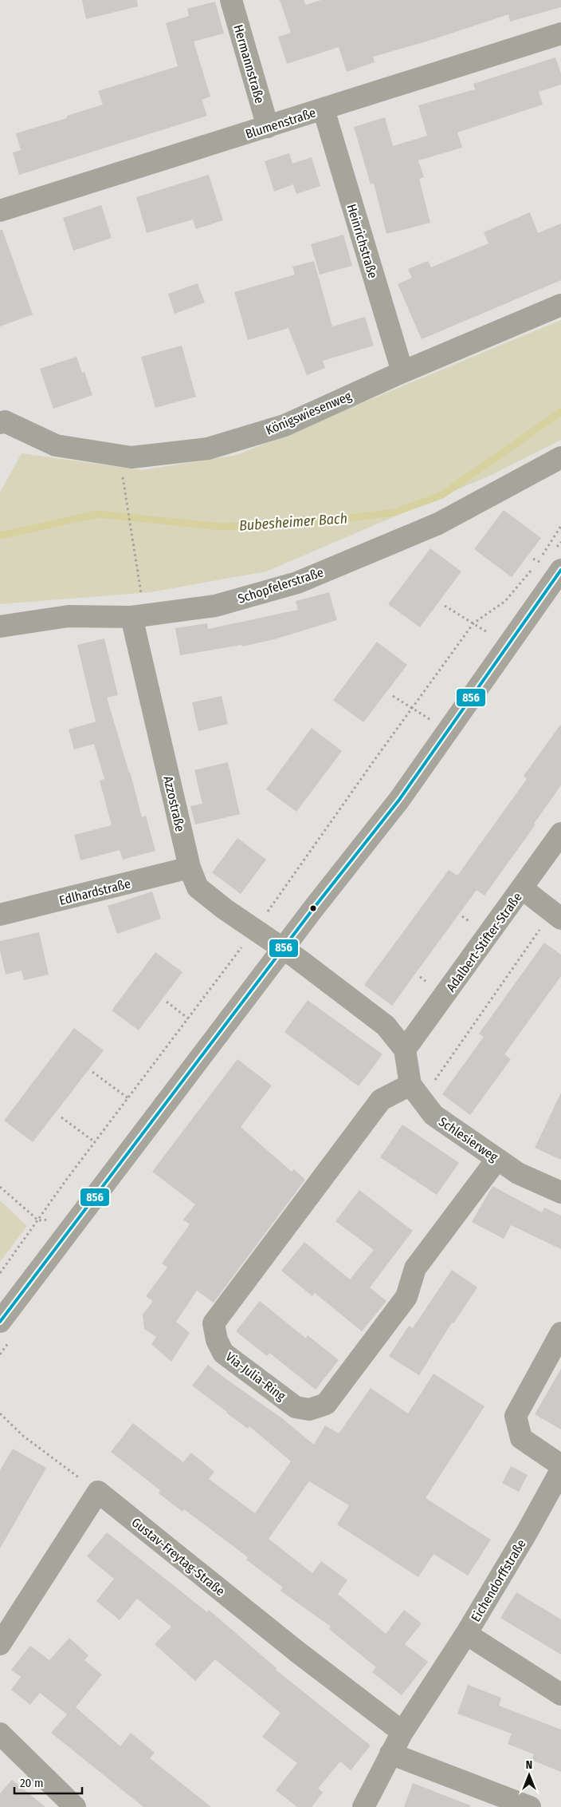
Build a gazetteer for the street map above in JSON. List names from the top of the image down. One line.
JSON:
{"streets":{"street":["Hermannstraße","Blumenstraße","Heinrichstraße","Königswiesenweg","Schopfelerstraße","Azzostraße","Edlhardstraße","Adalbert-Stifter-Straße","Schlesierweg","Via-Julia-Ring","Gustav-Freytag-Straße","Eichendorffstraße"]},"crossings":[["Hermannstraße","Blumenstraße"],["Blumenstraße","Heinrichstraße"],["Heinrichstraße","Königswiesenweg"],["Schopfelerstraße","Azzostraße"],["Azzostraße","Edlhardstraße"],["Azzostraße","Schlesierweg"],["Adalbert-Stifter-Straße","Schlesierweg"],["Schlesierweg","Via-Julia-Ring"]],"water":["Bubesheimer Bach"],"lines":["transit line 856"],"scale_bar":"20 m","north":"top"}
